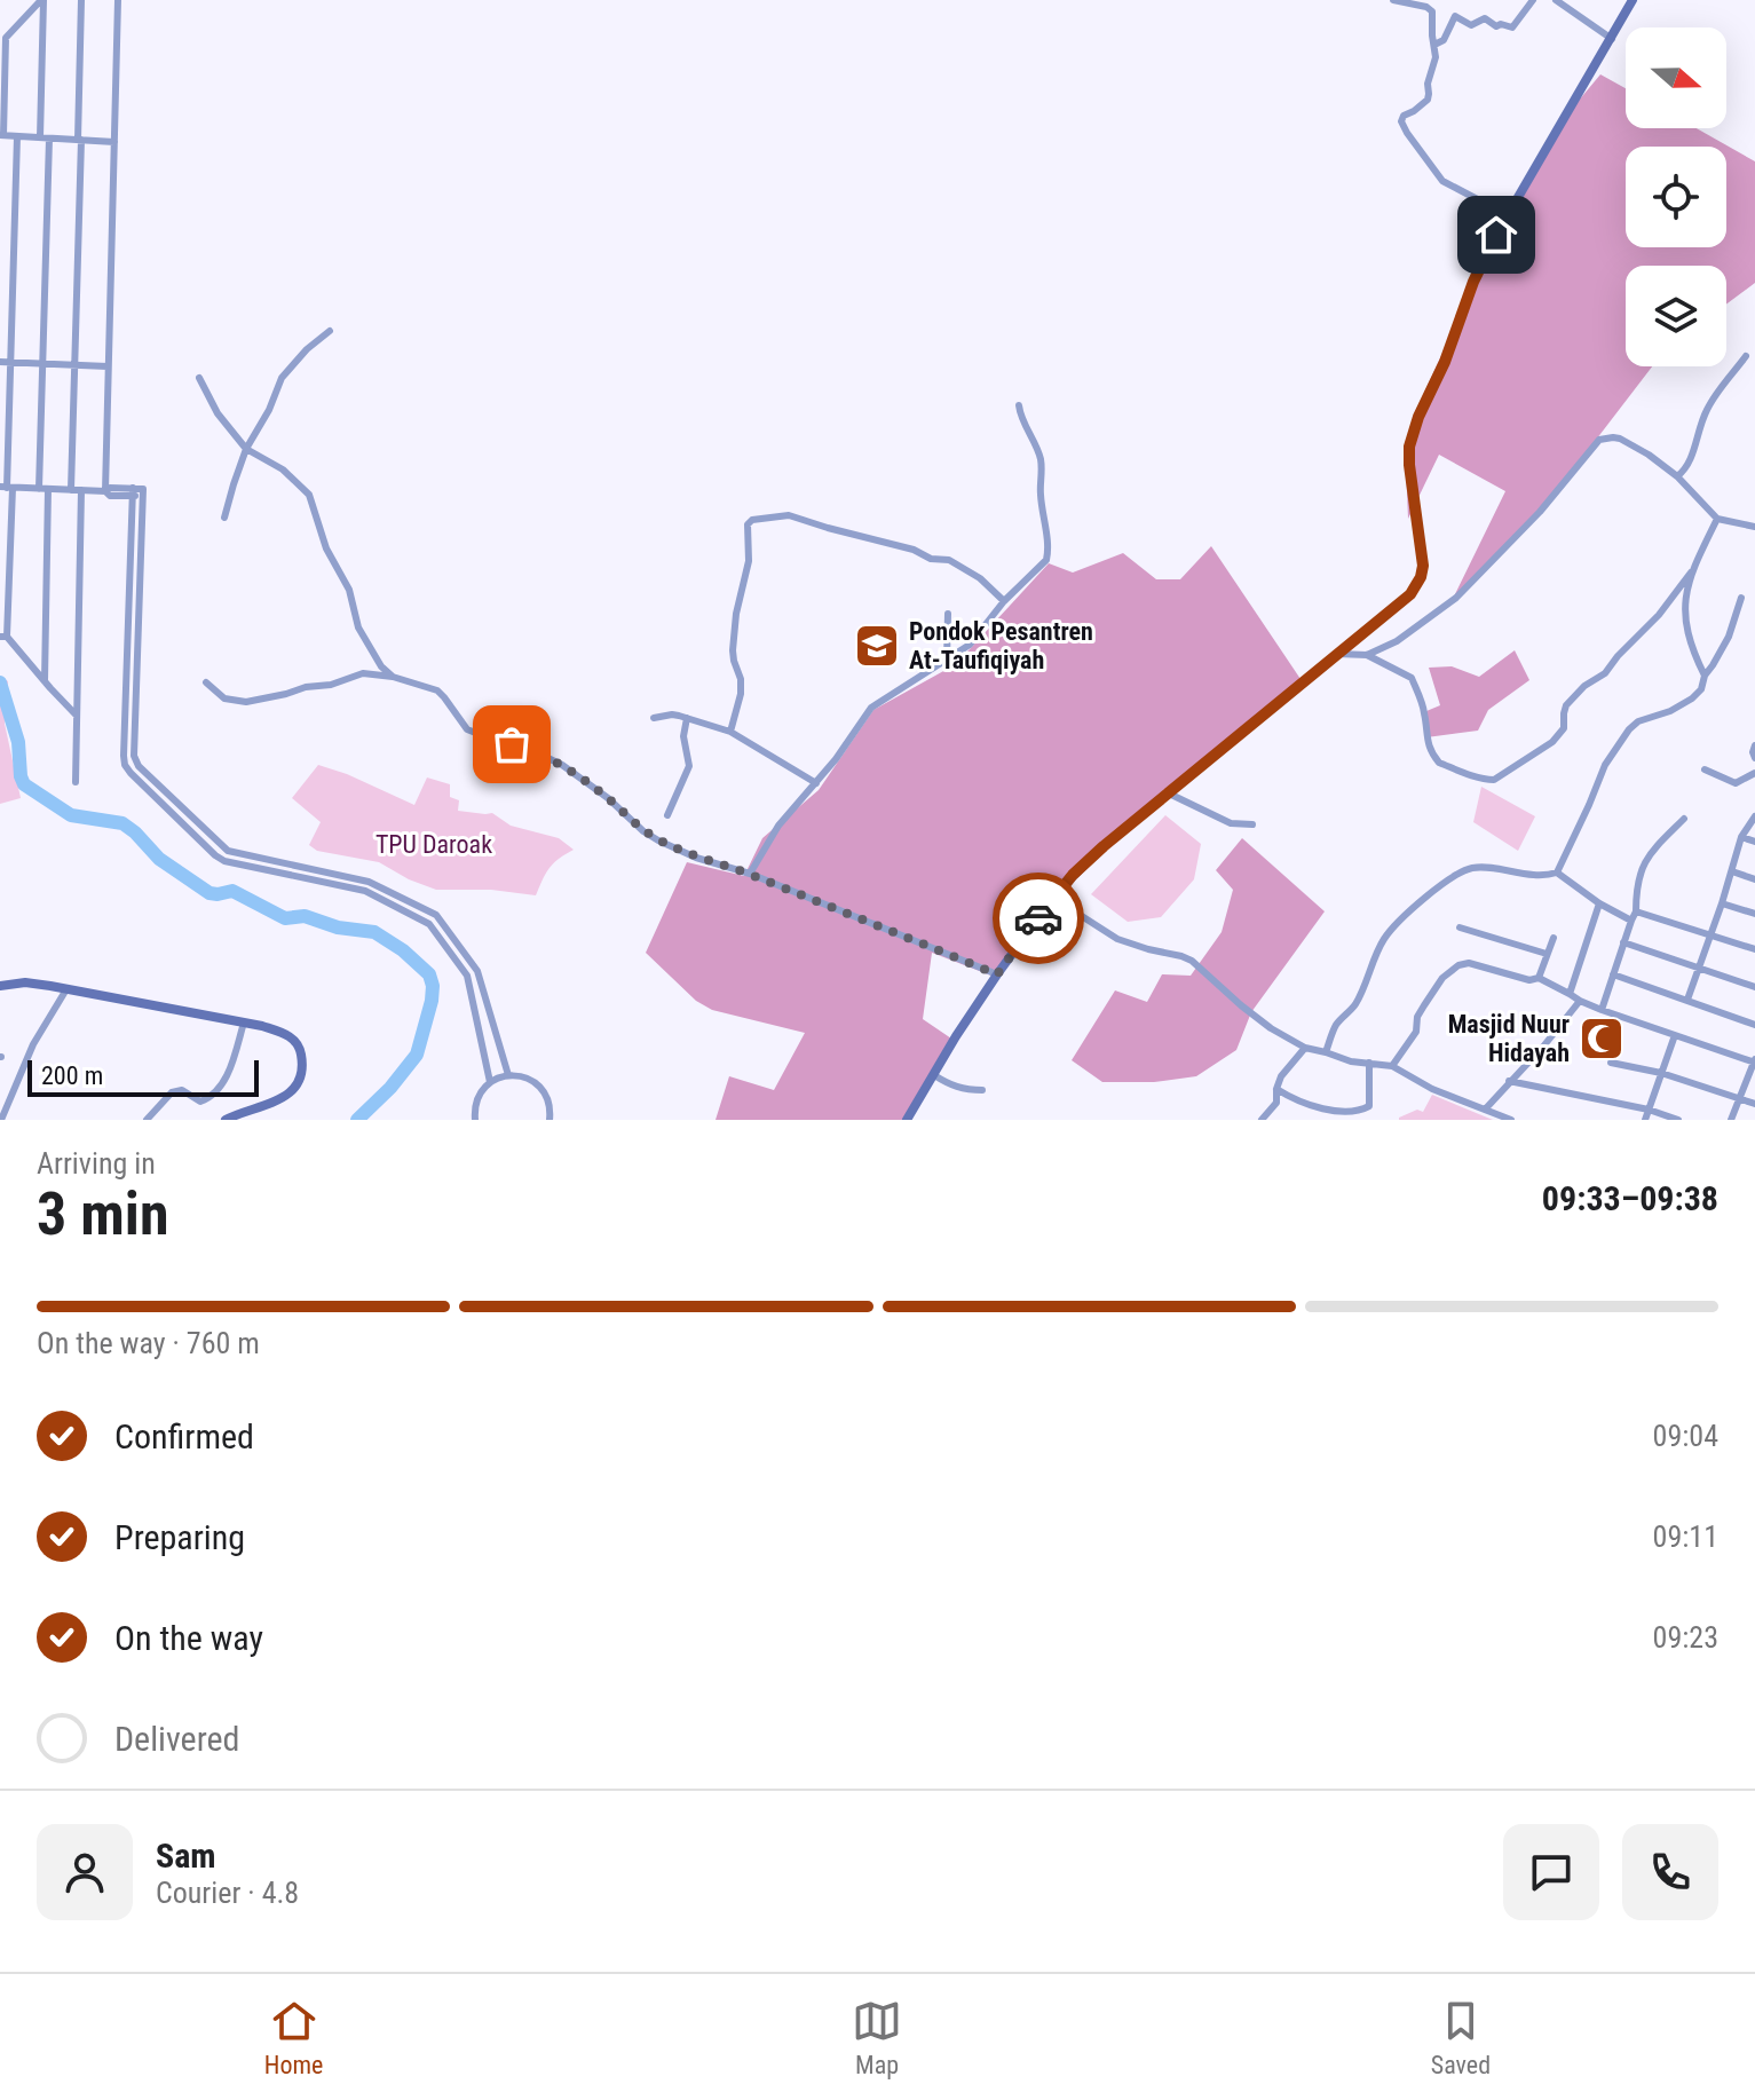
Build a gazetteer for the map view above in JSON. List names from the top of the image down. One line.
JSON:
{"parks":["TPU Daroak"],"places":{"school or university":["Pondok Pesantren At-Taufiqiyah"],"mosque":["Masjid Nuur Hidayah"]},"scale_bar":"200 m","north":"right","page":{"scale":"200 m","heading":["3 min","Arriving in","09:33–09:38"],"panel":["Sam","Courier · 4.8"],"bar":"On the way · 760 m","list":[["Confirmed","09:04"],["Preparing","09:11"],["On the way","09:23"],"Delivered"],"tabs":["Home","Map","Saved"]}}
